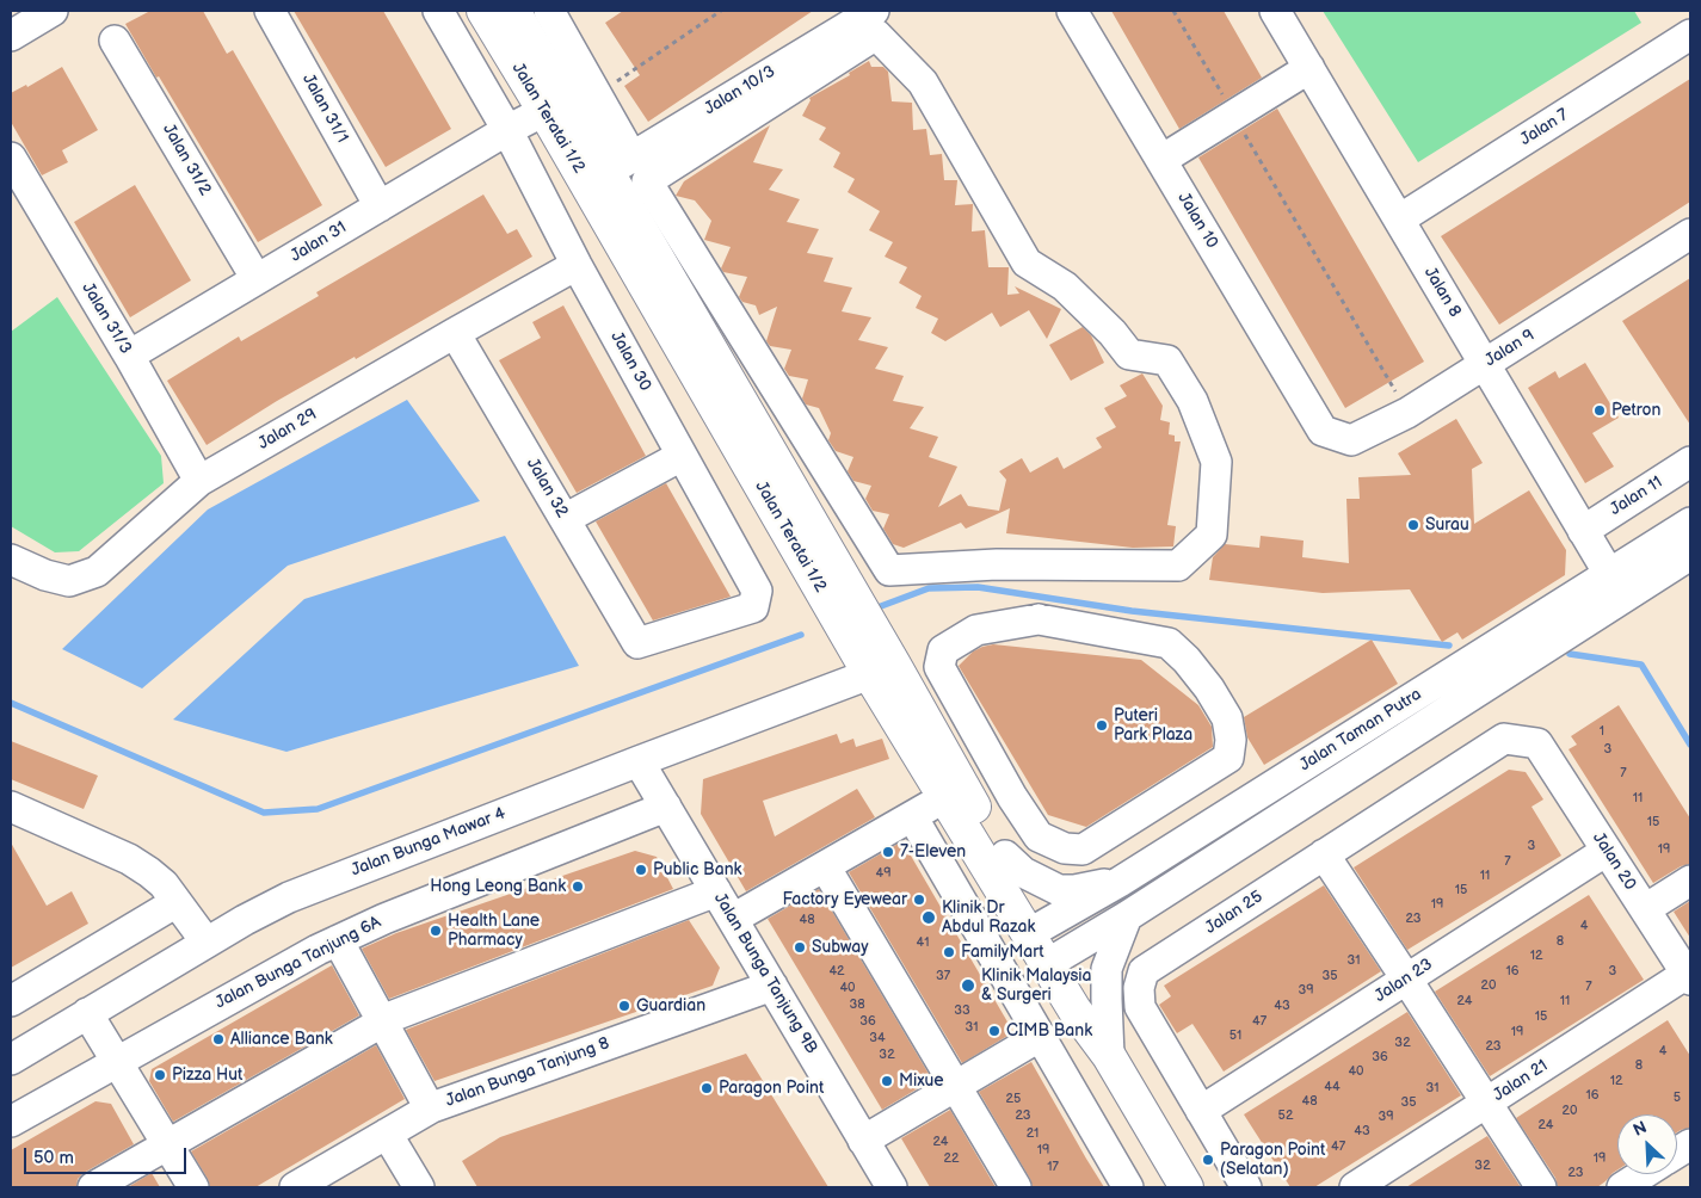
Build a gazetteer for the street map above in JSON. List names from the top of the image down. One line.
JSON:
{"streets":{"main road":["Jalan Teratai 1/2"],"street":["Jalan 10/3","Jalan 31/1","Jalan 7","Jalan 31/2","Jalan 10","Jalan 31","Jalan 8","Jalan 31/3","Jalan 9","Jalan 30","Jalan 29","Jalan 32","Jalan 11","Jalan Taman Putra","Jalan Bunga Mawar 4","Jalan 20","Jalan 25","Jalan Bunga Tanjung 6A","Jalan Bunga Tanjung 9B","Jalan 23","Jalan Bunga Tanjung 8","Jalan 21"]},"crossings":[["Jalan 10/3","Jalan Teratai 1/2"],["Jalan 31/1","Jalan 31"],["Jalan Teratai 1/2","Jalan 31"],["Jalan Teratai 1/2","Jalan Taman Putra"],["Jalan Teratai 1/2","Jalan Bunga Mawar 4"],["Jalan 7","Jalan 8"],["Jalan 31/2","Jalan 31"],["Jalan 10","Jalan 9"],["Jalan 31","Jalan 31/3"],["Jalan 31","Jalan 30"],["Jalan 8","Jalan 9"],["Jalan 8","Jalan 11"],["Jalan 8","Jalan Taman Putra"],["Jalan 31/3","Jalan 29"],["Jalan 30","Jalan 29"],["Jalan 30","Jalan 32"],["Jalan 29","Jalan 32"],["Jalan Bunga Mawar 4","Jalan Bunga Tanjung 9B"],["Jalan 20","Jalan 25"],["Jalan 20","Jalan 23"],["Jalan 20","Jalan 21"],["Jalan 25","Jalan 23"],["Jalan Bunga Tanjung 6A","Jalan Bunga Tanjung 9B"],["Jalan Bunga Tanjung 9B","Jalan Bunga Tanjung 8"]],"places":["Petron","Surau","Puteri Park Plaza","7-Eleven","Public Bank","Hong Leong Bank","Factory Eyewear","Klinik Dr Abdul Razak","Health Lane Pharmacy","Subway","FamilyMart","Klinik Malaysia & Surgeri","Guardian","CIMB Bank","Alliance Bank","Pizza Hut","Mixue","Paragon Point","Paragon Point (Selatan)"],"house_numbers":["1","3","7","11","15","3","19","7","49","11","15","19","23","48","4","8","41","12","31","42","16","3","37","35","20","7","40","39","24","11","38","43","33","15","36","47","31","19","51","34","32","23","4","32","36","8","40","12","44","31","16","5","25","48","35","20","23","52","39","24","43","21","24","47","19","22","19","32","17","23"],"scale_bar":"50 m","north":"top left"}
